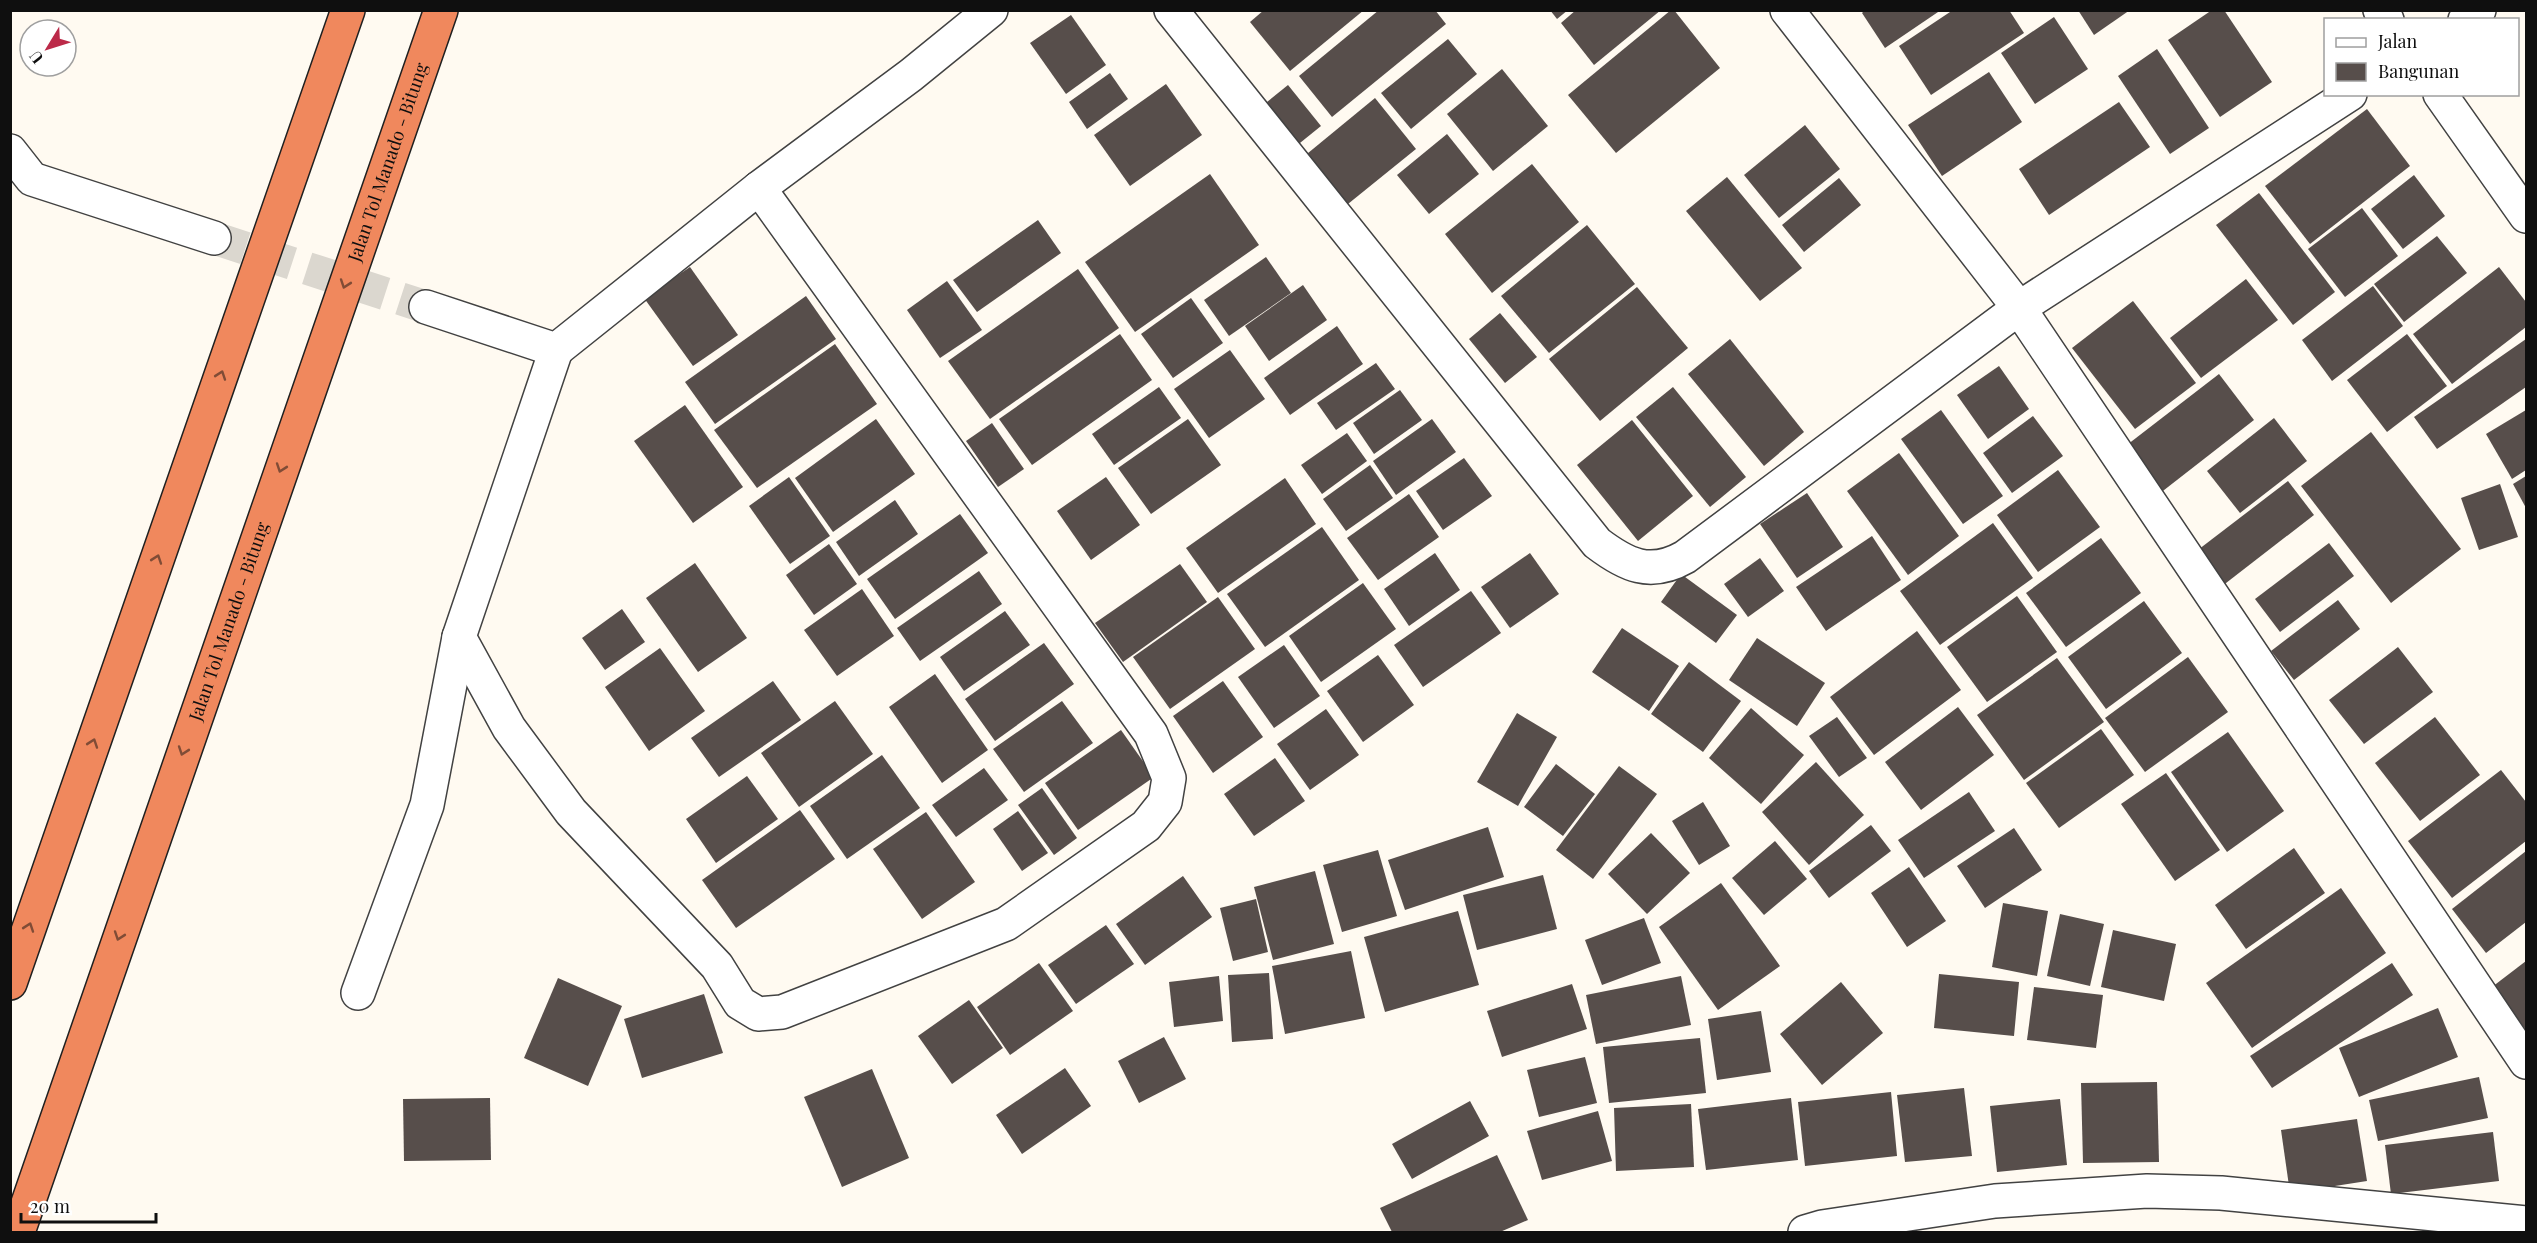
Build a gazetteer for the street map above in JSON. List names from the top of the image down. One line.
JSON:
{"streets":{"highway":["Jalan Tol Manado - Bitung"]},"legend":["Jalan","Bangunan"],"scale_bar":"20 m","north":"bottom left"}
